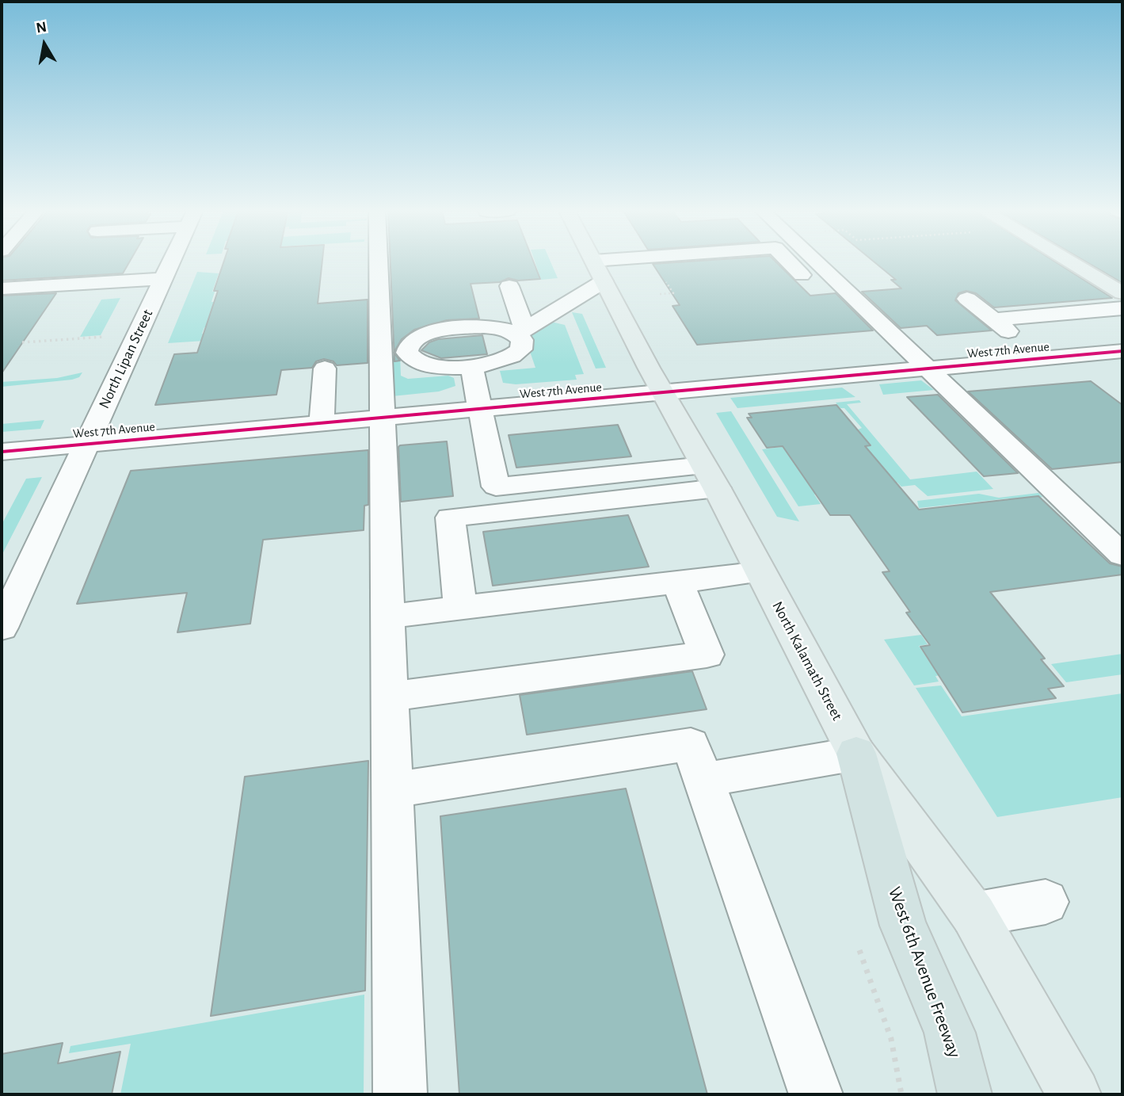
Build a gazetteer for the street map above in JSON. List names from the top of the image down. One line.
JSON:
{"streets":{"highway":["West 6th Avenue Freeway"],"main road":["North Kalamath Street"],"street":["West 7th Avenue","North Lipan Street"]},"crossings":[["West 7th Avenue","North Lipan Street"],["West 7th Avenue","North Kalamath Street"],["North Kalamath Street","West 6th Avenue Freeway"]],"north":"top"}
